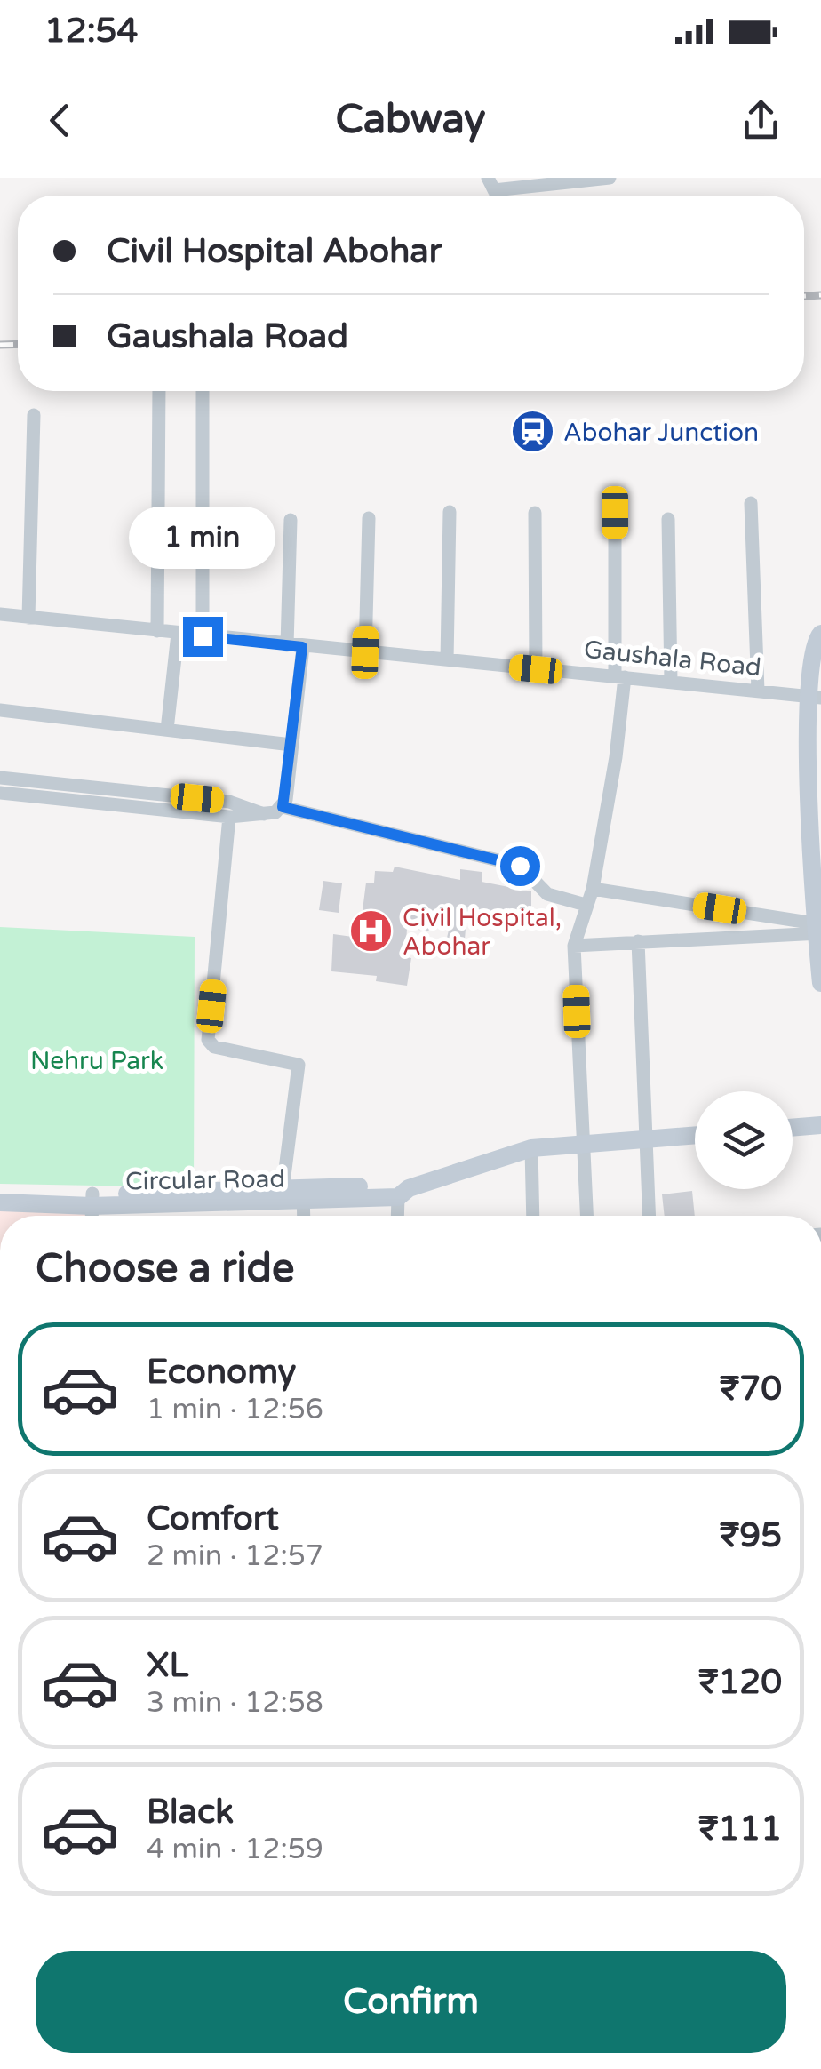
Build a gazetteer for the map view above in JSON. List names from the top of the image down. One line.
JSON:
{"streets":{"main road":["Circular Road"],"street":["Gaushala Road"]},"parks":["Nehru Park"],"places":{"station":["Abohar Junction"],"hospital":["Civil Hospital, Abohar"]},"page":{"status":"12:54","header":"Cabway","banner":["Civil Hospital Abohar","Gaushala Road"],"bubble":"1 min","heading":"Choose a ride","list":[{"name":"Economy","note":"1 min · 12:56","value":"₹70"},{"name":"Comfort","note":"2 min · 12:57","value":"₹95"},{"name":"XL","note":"3 min · 12:58","value":"₹120"},{"name":"Black","note":"4 min · 12:59","value":"₹111"}],"buttons":"Confirm"}}
